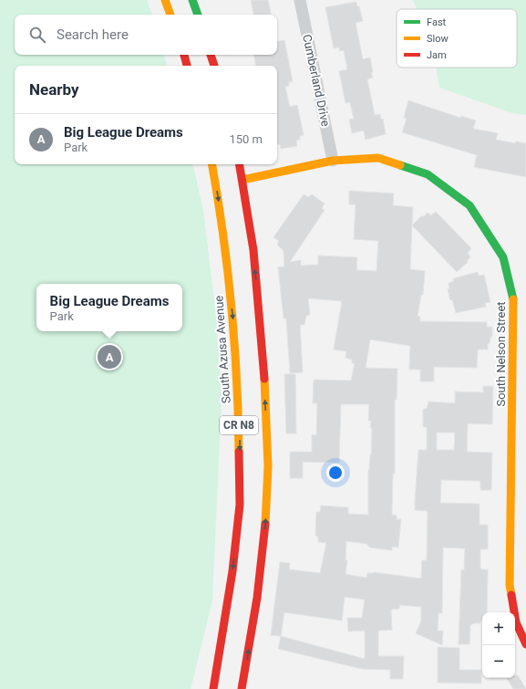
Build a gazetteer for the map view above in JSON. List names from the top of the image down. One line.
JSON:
{"streets":{"main road":["South Azusa Avenue","South Nelson Street","CR N8"],"street":["Cumberland Drive"]},"crossings":[["Cumberland Drive","South Nelson Street"],["South Nelson Street","CR N8"]],"legend":["Fast","Slow","Jam"],"page":{"search":"Search here","heading":"Nearby","list":[{"mark":"A","name":"Big League Dreams","note":"Park","value":"150 m"}],"popup":["Big League Dreams","Park"],"pins":"A","map_buttons":["+","−"]}}
